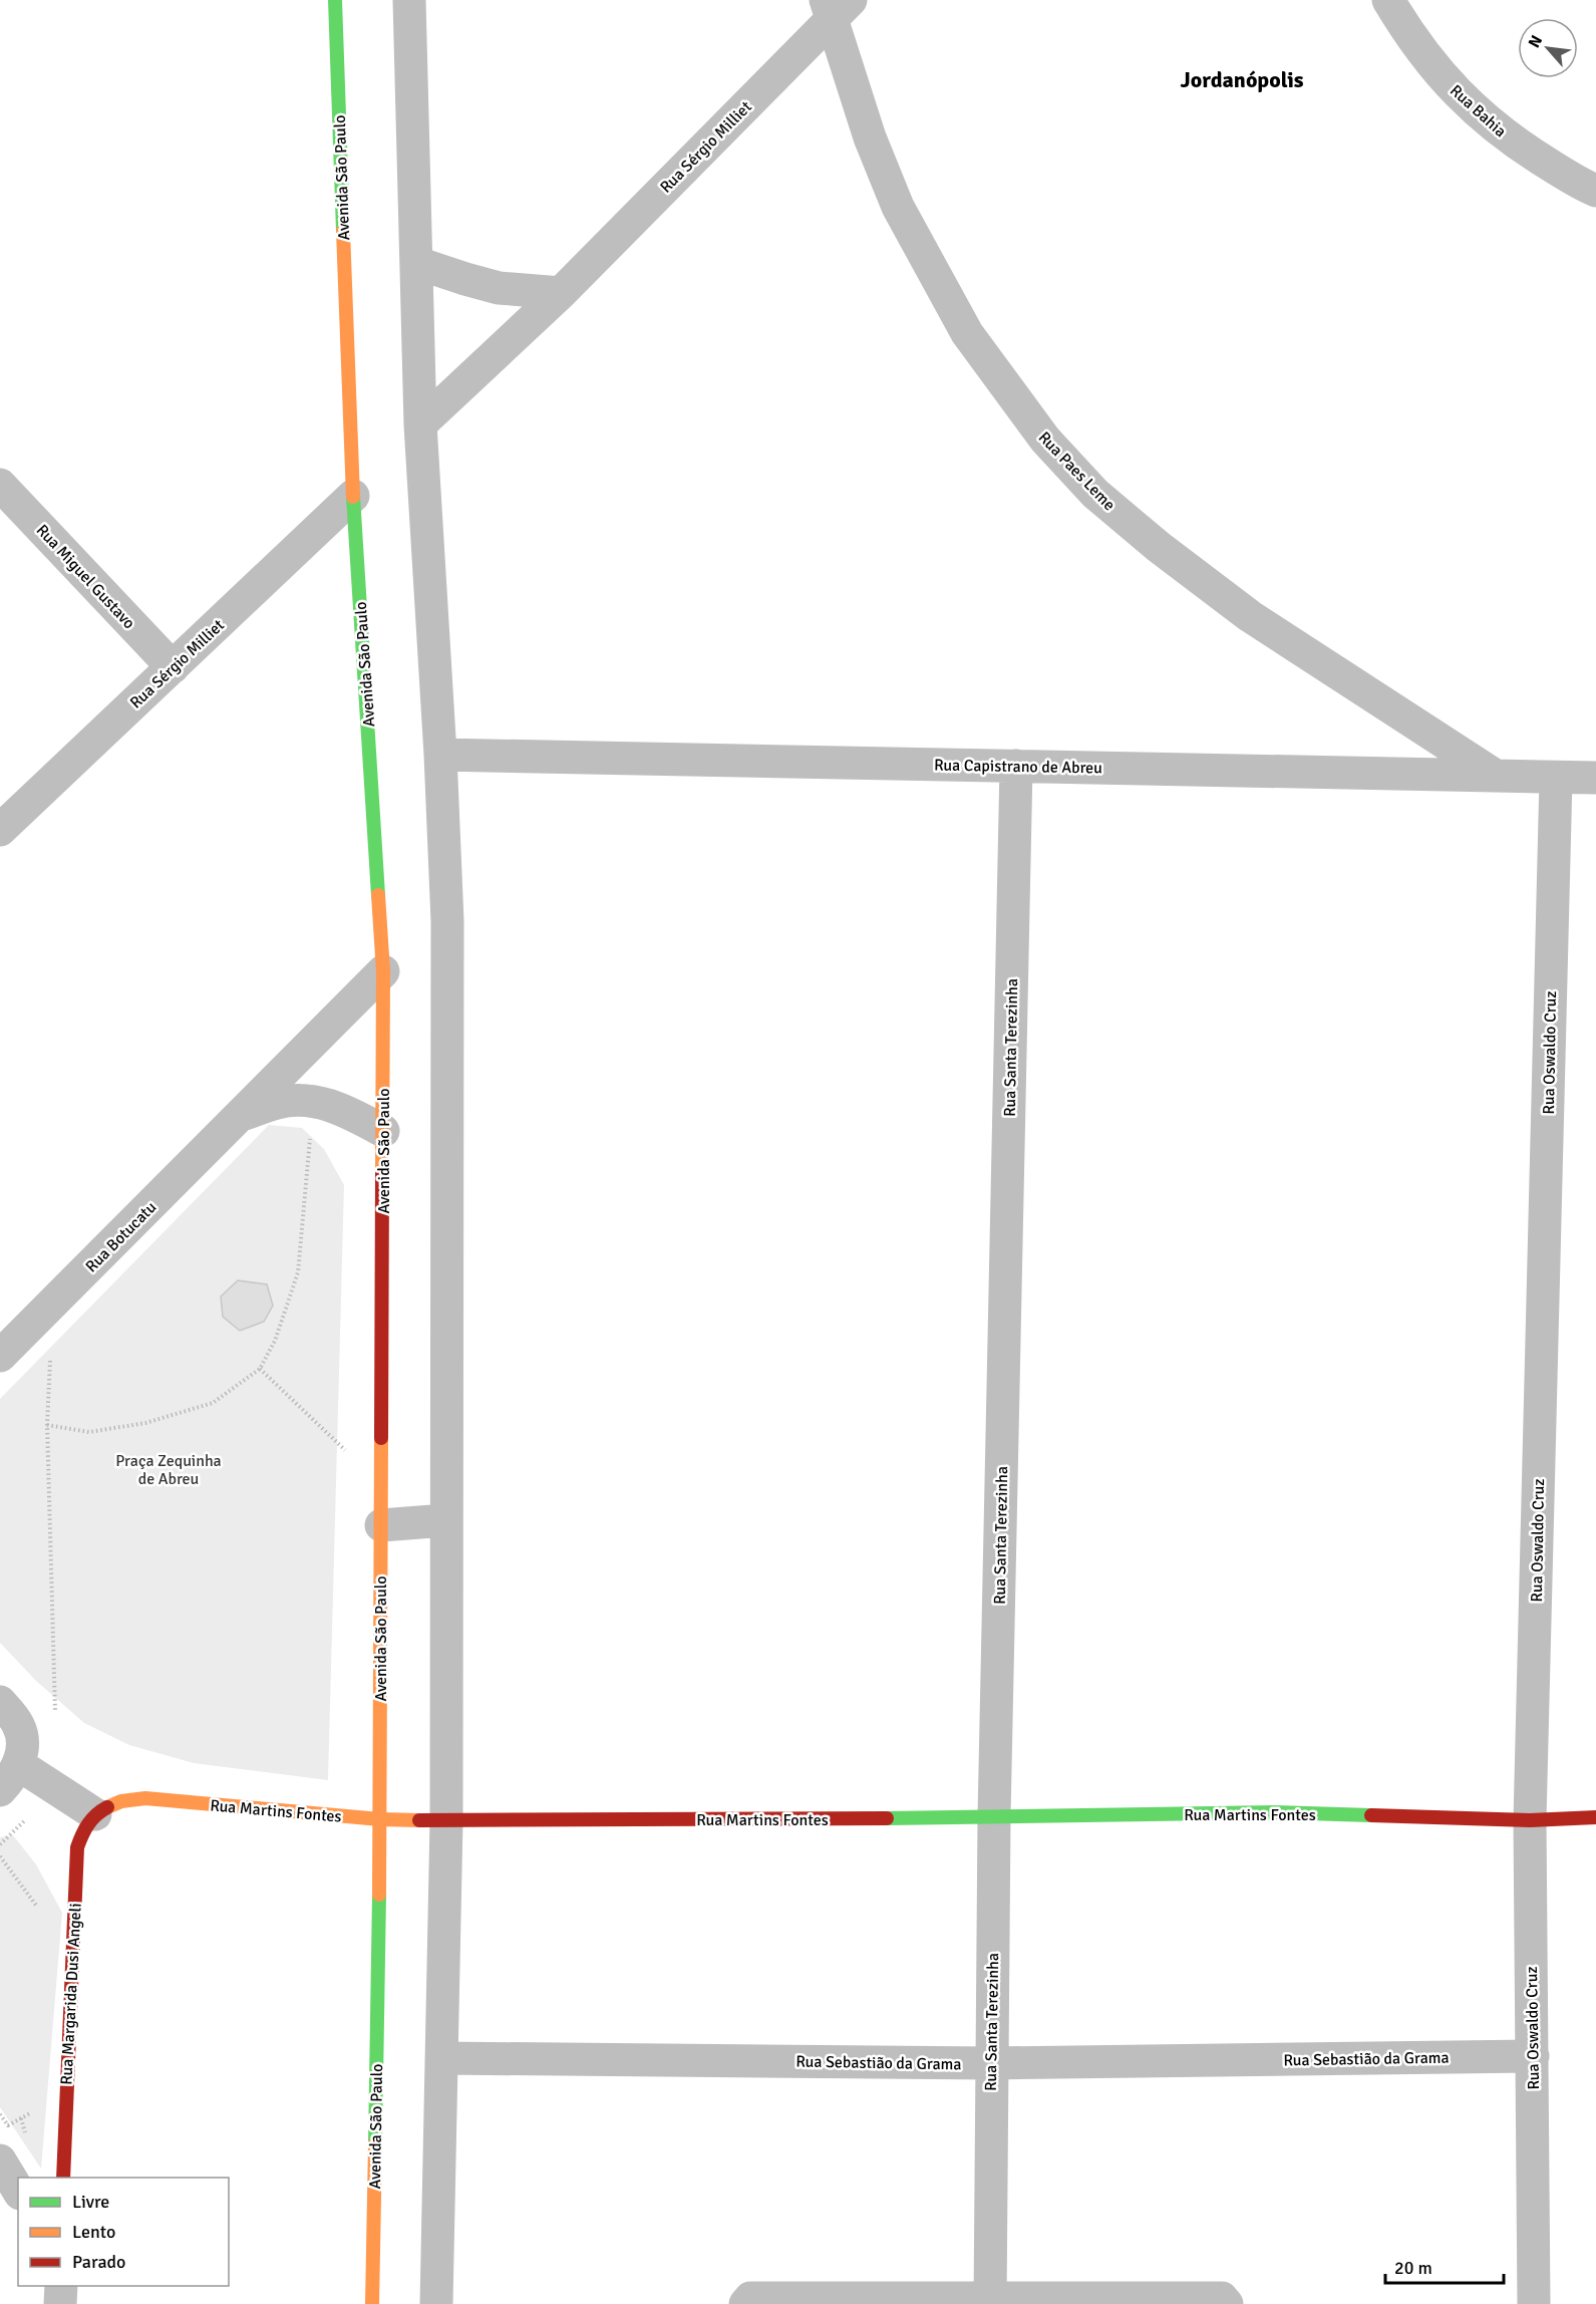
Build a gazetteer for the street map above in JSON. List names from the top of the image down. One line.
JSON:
{"streets":{"street":["Rua Bahia","Rua Sérgio Milliet","Avenida São Paulo","Rua Paes Leme","Rua Miguel Gustavo","Rua Capistrano de Abreu","Rua Santa Terezinha","Rua Oswaldo Cruz","Rua Botucatu","Rua Martins Fontes","Rua Margarida Dusi Angeli","Rua Sebastião da Grama"]},"crossings":[["Rua Sérgio Milliet","Avenida São Paulo"],["Rua Sérgio Milliet","Rua Paes Leme"],["Rua Sérgio Milliet","Rua Miguel Gustavo"],["Avenida São Paulo","Rua Botucatu"],["Avenida São Paulo","Rua Martins Fontes"],["Rua Paes Leme","Rua Capistrano de Abreu"],["Rua Capistrano de Abreu","Rua Santa Terezinha"],["Rua Capistrano de Abreu","Rua Oswaldo Cruz"],["Rua Santa Terezinha","Rua Martins Fontes"],["Rua Santa Terezinha","Rua Sebastião da Grama"],["Rua Oswaldo Cruz","Rua Martins Fontes"],["Rua Oswaldo Cruz","Rua Sebastião da Grama"],["Rua Martins Fontes","Rua Margarida Dusi Angeli"]],"districts":["Jordanópolis"],"parks":["Praça Zequinha de Abreu"],"legend":["Livre","Lento","Parado"],"scale_bar":"20 m","north":"top left"}
